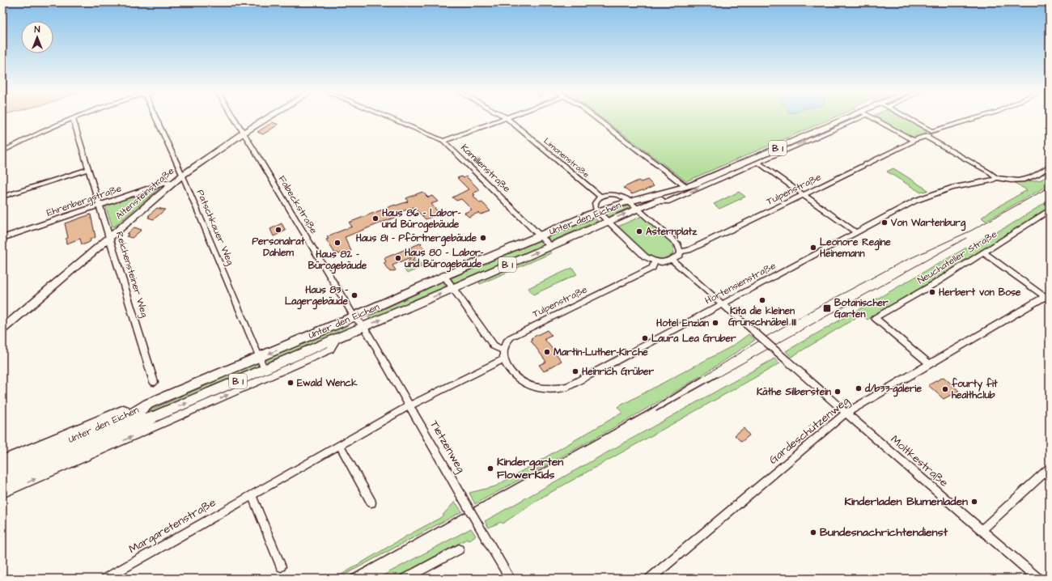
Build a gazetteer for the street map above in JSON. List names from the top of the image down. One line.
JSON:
{"streets":{"main road":["B 1","Altensteinstraße","Unter den Eichen"],"street":["Limonenstraße","Kamillenstraße","Tulpenstraße","Ehrenbergstraße","Fabeckstraße","Patschkauer Weg","Neuchateller Straße","Reichensteiner Weg","Hortensienstraße","Gardeschützenweg","Tietzenweg","Moltkestraße","Margaretenstraße"]},"crossings":[["Kamillenstraße","Unter den Eichen"],["Altensteinstraße","Ehrenbergstraße"],["Altensteinstraße","Fabeckstraße"],["Altensteinstraße","Patschkauer Weg"],["Altensteinstraße","Reichensteiner Weg"],["Ehrenbergstraße","Reichensteiner Weg"],["Fabeckstraße","Unter den Eichen"],["Fabeckstraße","Tietzenweg"],["Unter den Eichen","Patschkauer Weg"],["Unter den Eichen","Tietzenweg"],["Neuchateller Straße","Gardeschützenweg"],["Hortensienstraße","Moltkestraße"],["Hortensienstraße","Margaretenstraße"],["Gardeschützenweg","Moltkestraße"],["Tietzenweg","Margaretenstraße"]],"places":{"other":["Haus 86 – Labor- und Bürogebäude","Von Wartenburg","Personalrat Dahlem","Asternplatz","Haus 81 – Pförtnergebäude","Haus 82 – Bürogebäude","Leonore Regine Heinemann","Haus 80 – Labor- und Bürogebäude","Herbert von Bose","Haus 83 – Lagergebäude","Kita die kleinen Grünschnäbel III","Hotel Enzian","Laura Lea Gruber","Martin-Luther-Kirche","Heinrich Grüber","Ewald Wenck","d/b33-galerie","fourty fit healthclub","Käthe Silberstein","Kindergarten FlowerKids","Kinderladen Blumenladen","Bundesnachrichtendienst"],"transit":["Botanischer Garten"]},"north":"top"}
